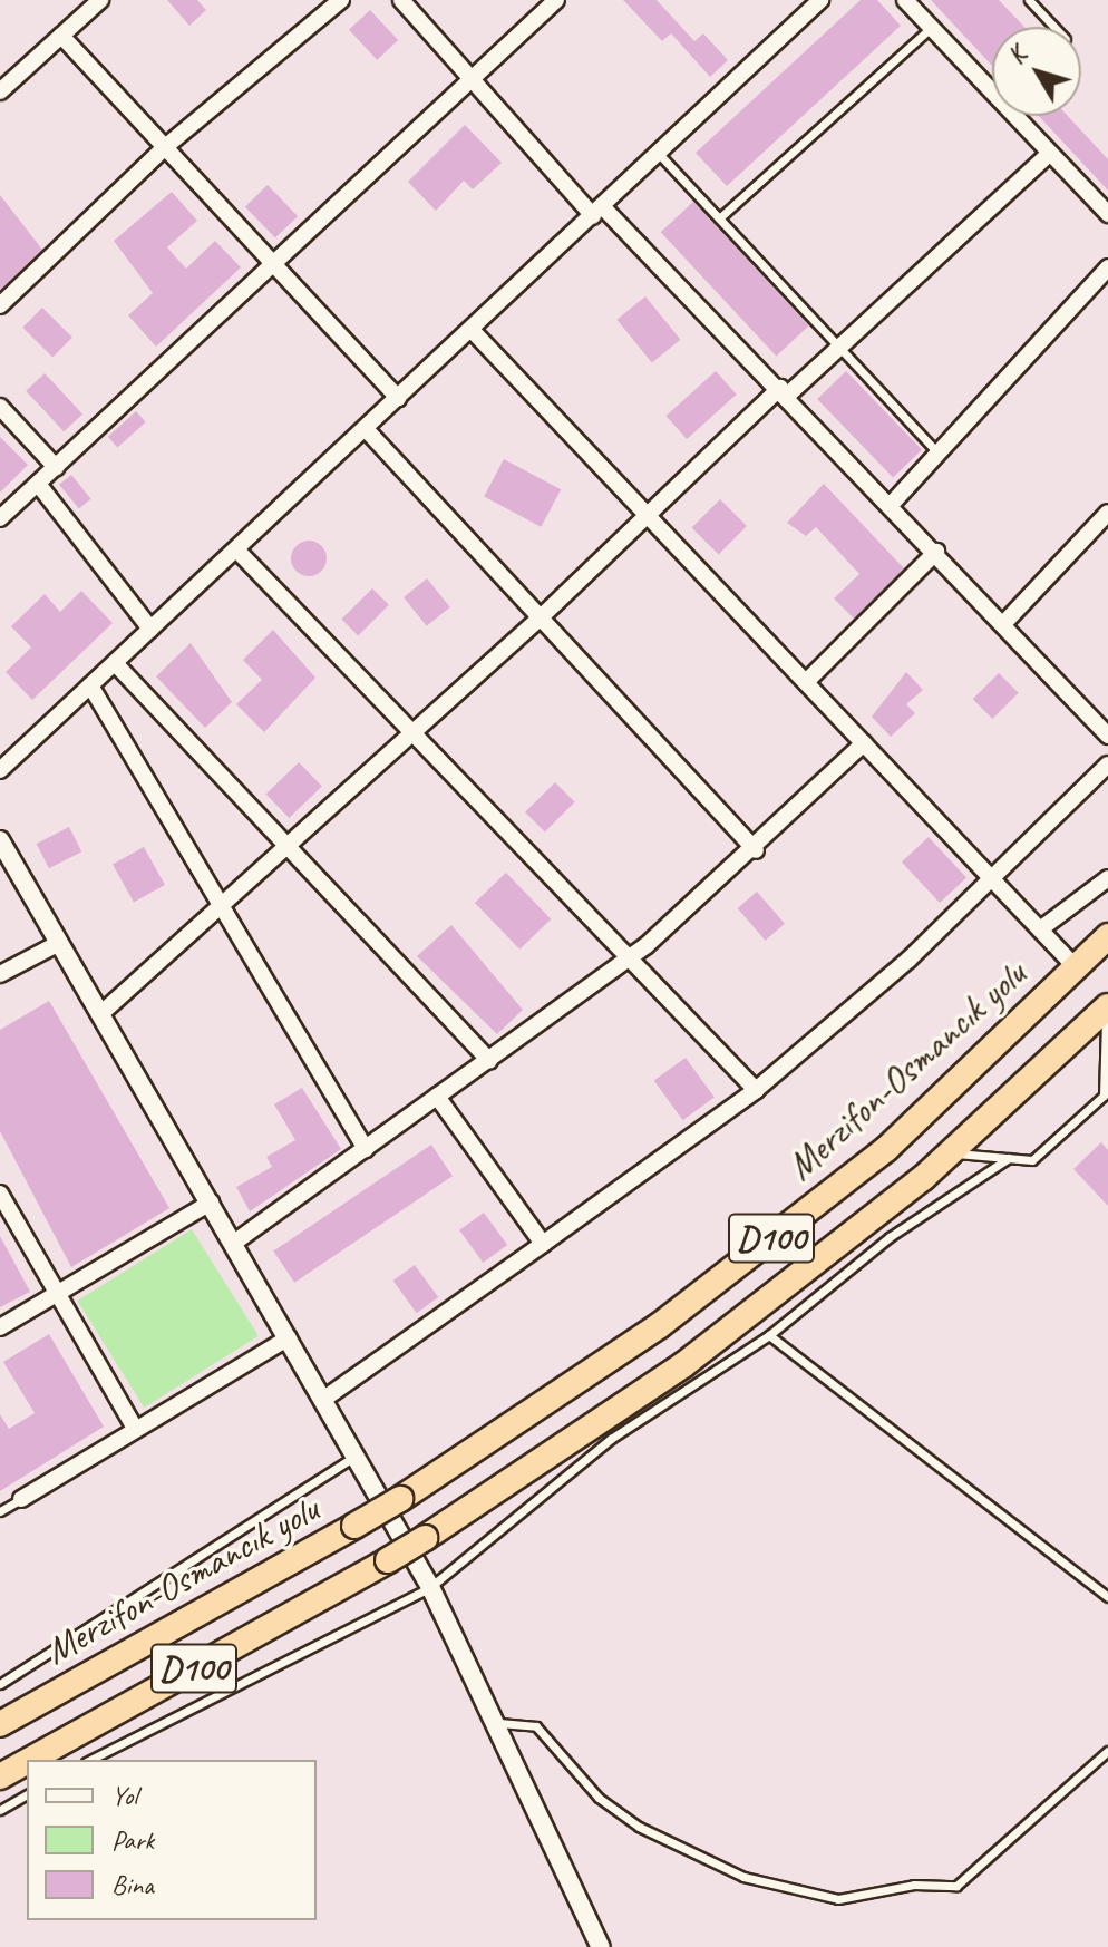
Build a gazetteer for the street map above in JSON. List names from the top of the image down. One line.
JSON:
{"streets":{"highway":["Merzifon-Osmancık yolu","D100"]},"legend":["Yol","Park","Bina"],"north":"top left"}
